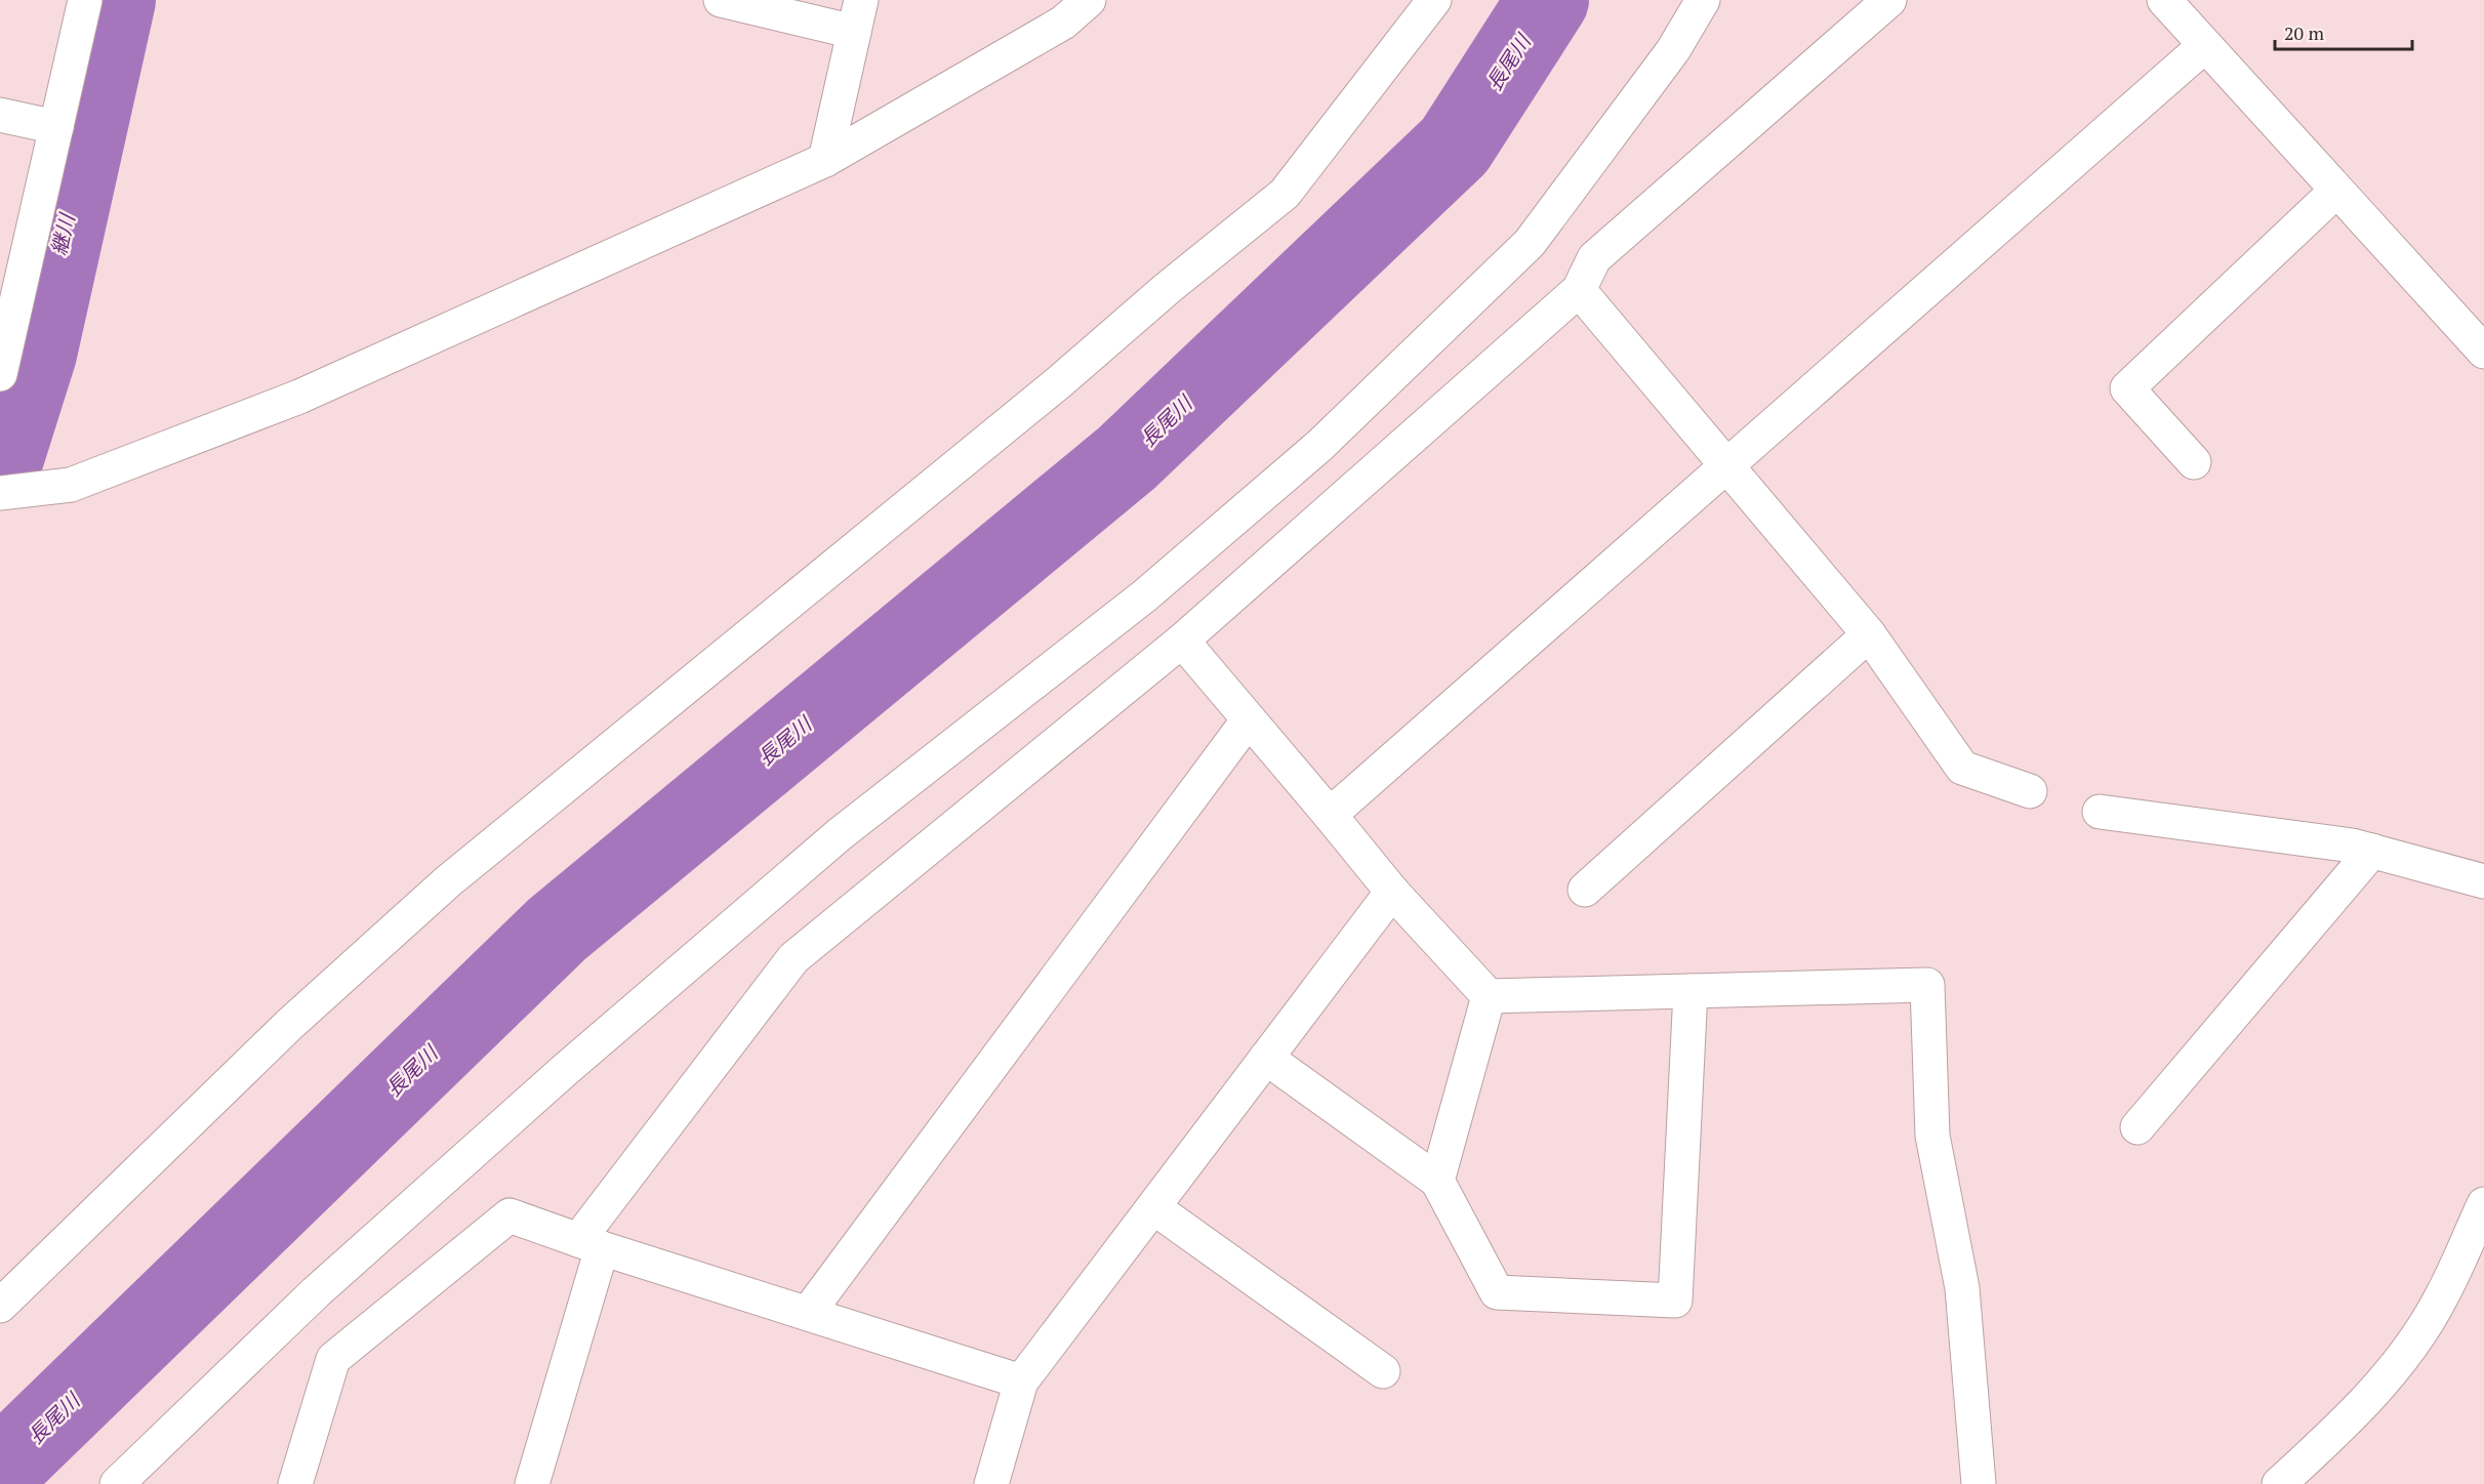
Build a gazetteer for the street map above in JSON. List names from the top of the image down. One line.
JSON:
{"water":["長尾川","継川"],"scale_bar":"20 m"}
